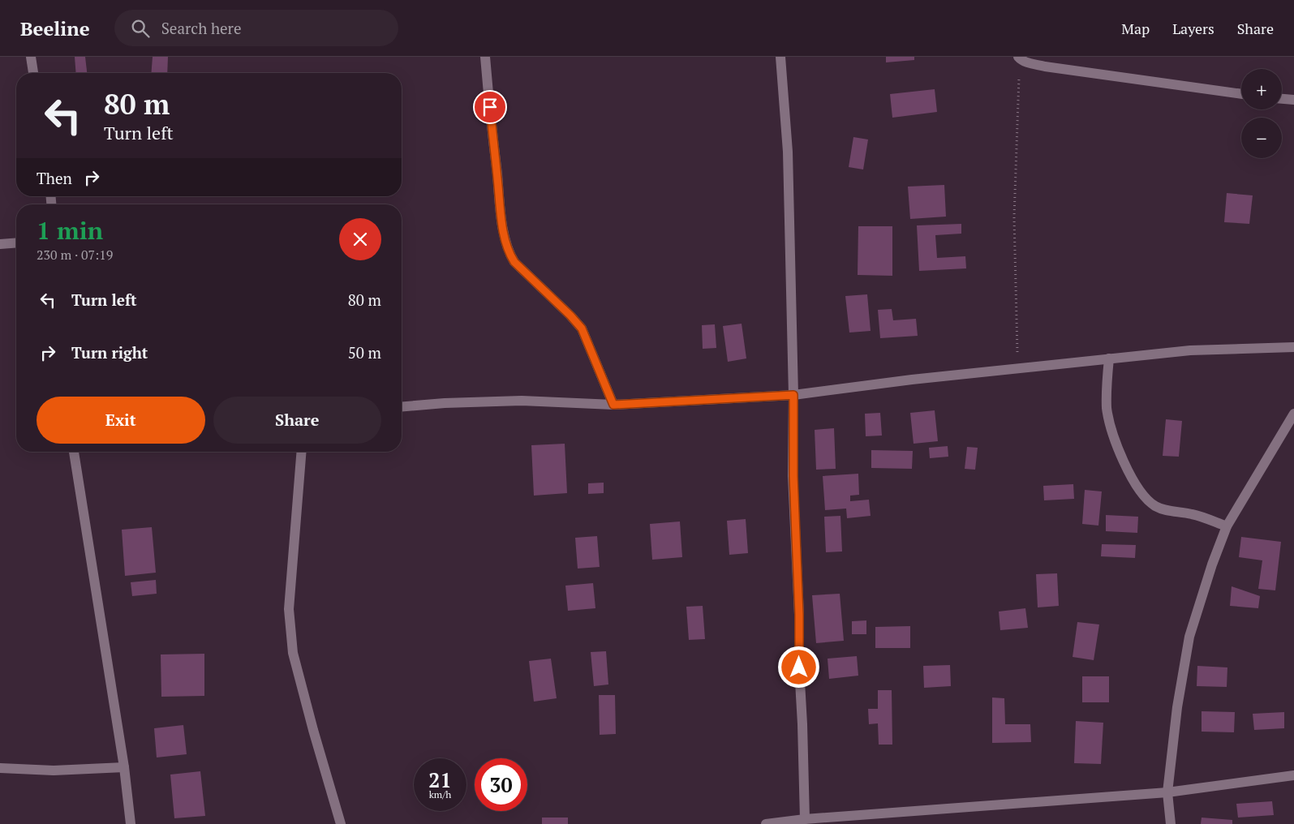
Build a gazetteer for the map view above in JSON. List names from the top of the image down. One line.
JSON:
{"page":{"header":"Beeline","search":"Search here","nav":["Map","Layers","Share"],"map_buttons":["+","−"],"turn":["80 m","Turn left"],"then":"Then","heading":["1 min","230 m · 07:19"],"list":[{"name":"Turn left","value":"80 m"},{"name":"Turn right","value":"50 m"}],"buttons":["Exit","Share"],"speed":"21 km/h","limit":"30"}}
